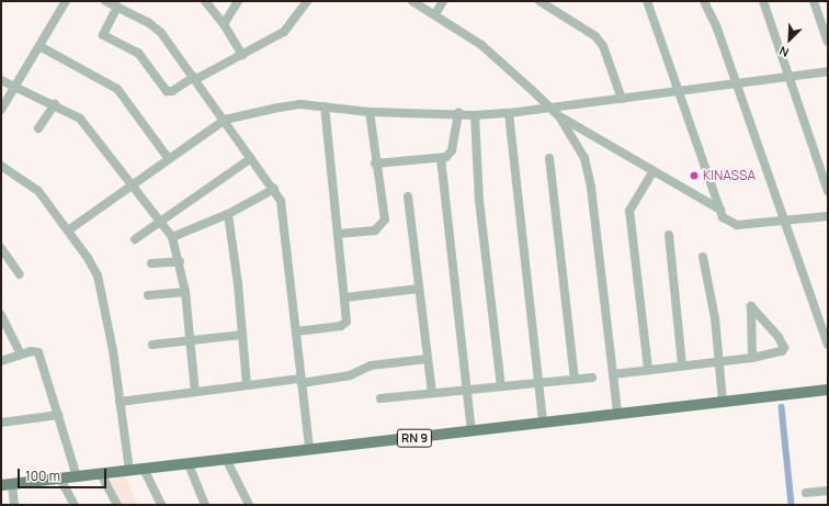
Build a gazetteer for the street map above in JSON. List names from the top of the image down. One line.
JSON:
{"streets":{"main road":["RN 9"]},"places":["KINASSA"],"scale_bar":"100 m","north":"bottom left"}
